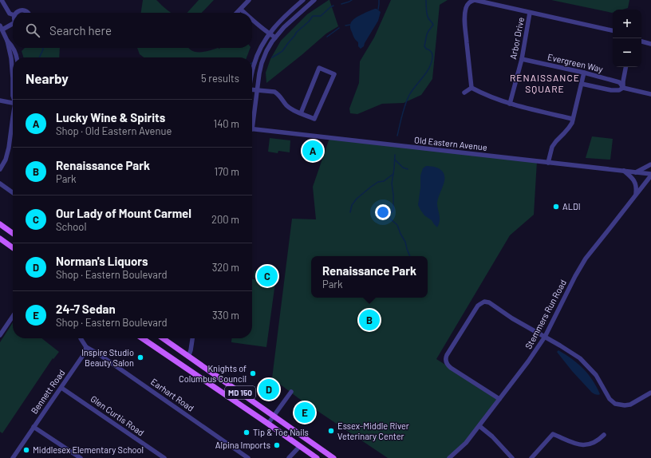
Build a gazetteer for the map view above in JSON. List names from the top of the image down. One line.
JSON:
{"streets":{"main road":["MD 150"],"street":["Arbor Drive","Evergreen Way","Old Eastern Avenue","Stemmers Run Road","Bennett Road","Earhart Road","Glen Curtis Road"]},"crossings":[["Arbor Drive","Evergreen Way"],["Old Eastern Avenue","Stemmers Run Road"],["Bennett Road","Earhart Road"],["Bennett Road","Glen Curtis Road"]],"districts":["RENAISSANCE SQUARE"],"places":["ALDI","Inspire Studio Beauty Salon","Knights of Columbus Council","Essex-Middle River Veterinary Center","Tip & Toe Nails","Alpina Imports","Middlesex Elementary School"],"page":{"map_buttons":["+","−"],"search":"Search here","heading":["Nearby","5 results"],"list":[{"mark":"A","name":"Lucky Wine & Spirits","note":"Shop · Old Eastern Avenue","value":"140 m"},{"mark":"B","name":"Renaissance Park","note":"Park","value":"170 m"},{"mark":"C","name":"Our Lady of Mount Carmel","note":"School","value":"200 m"},{"mark":"D","name":"Norman's Liquors","note":"Shop · Eastern Boulevard","value":"320 m"},{"mark":"E","name":"24-7 Sedan","note":"Shop · Eastern Boulevard","value":"330 m"}],"pins":["A","C","B","D","E"],"popup":["Renaissance Park","Park"]}}
